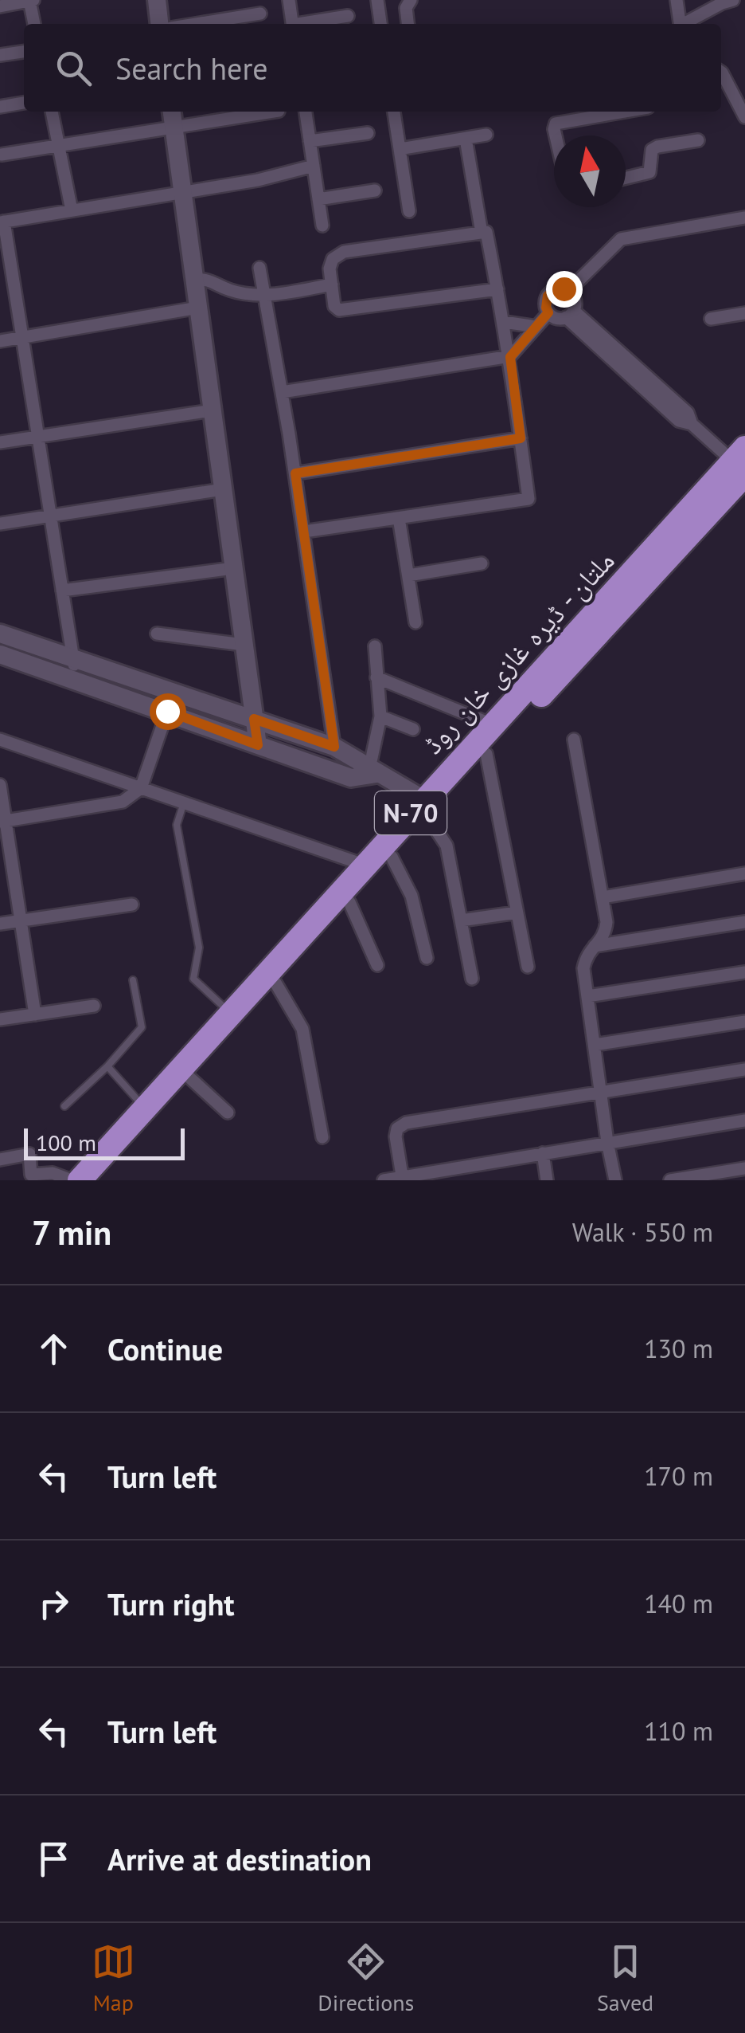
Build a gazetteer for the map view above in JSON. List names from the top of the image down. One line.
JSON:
{"streets":{"highway":["ملتان - ڈیرہ غازی خان روڈ","N-70"]},"scale_bar":"100 m","north":"top","page":{"search":"Search here","scale":"100 m","heading":["7 min","Walk · 550 m"],"list":[["Continue","130 m"],["Turn left","170 m"],["Turn right","140 m"],["Turn left","110 m"],"Arrive at destination"],"nav":["Map","Directions","Saved"]}}
